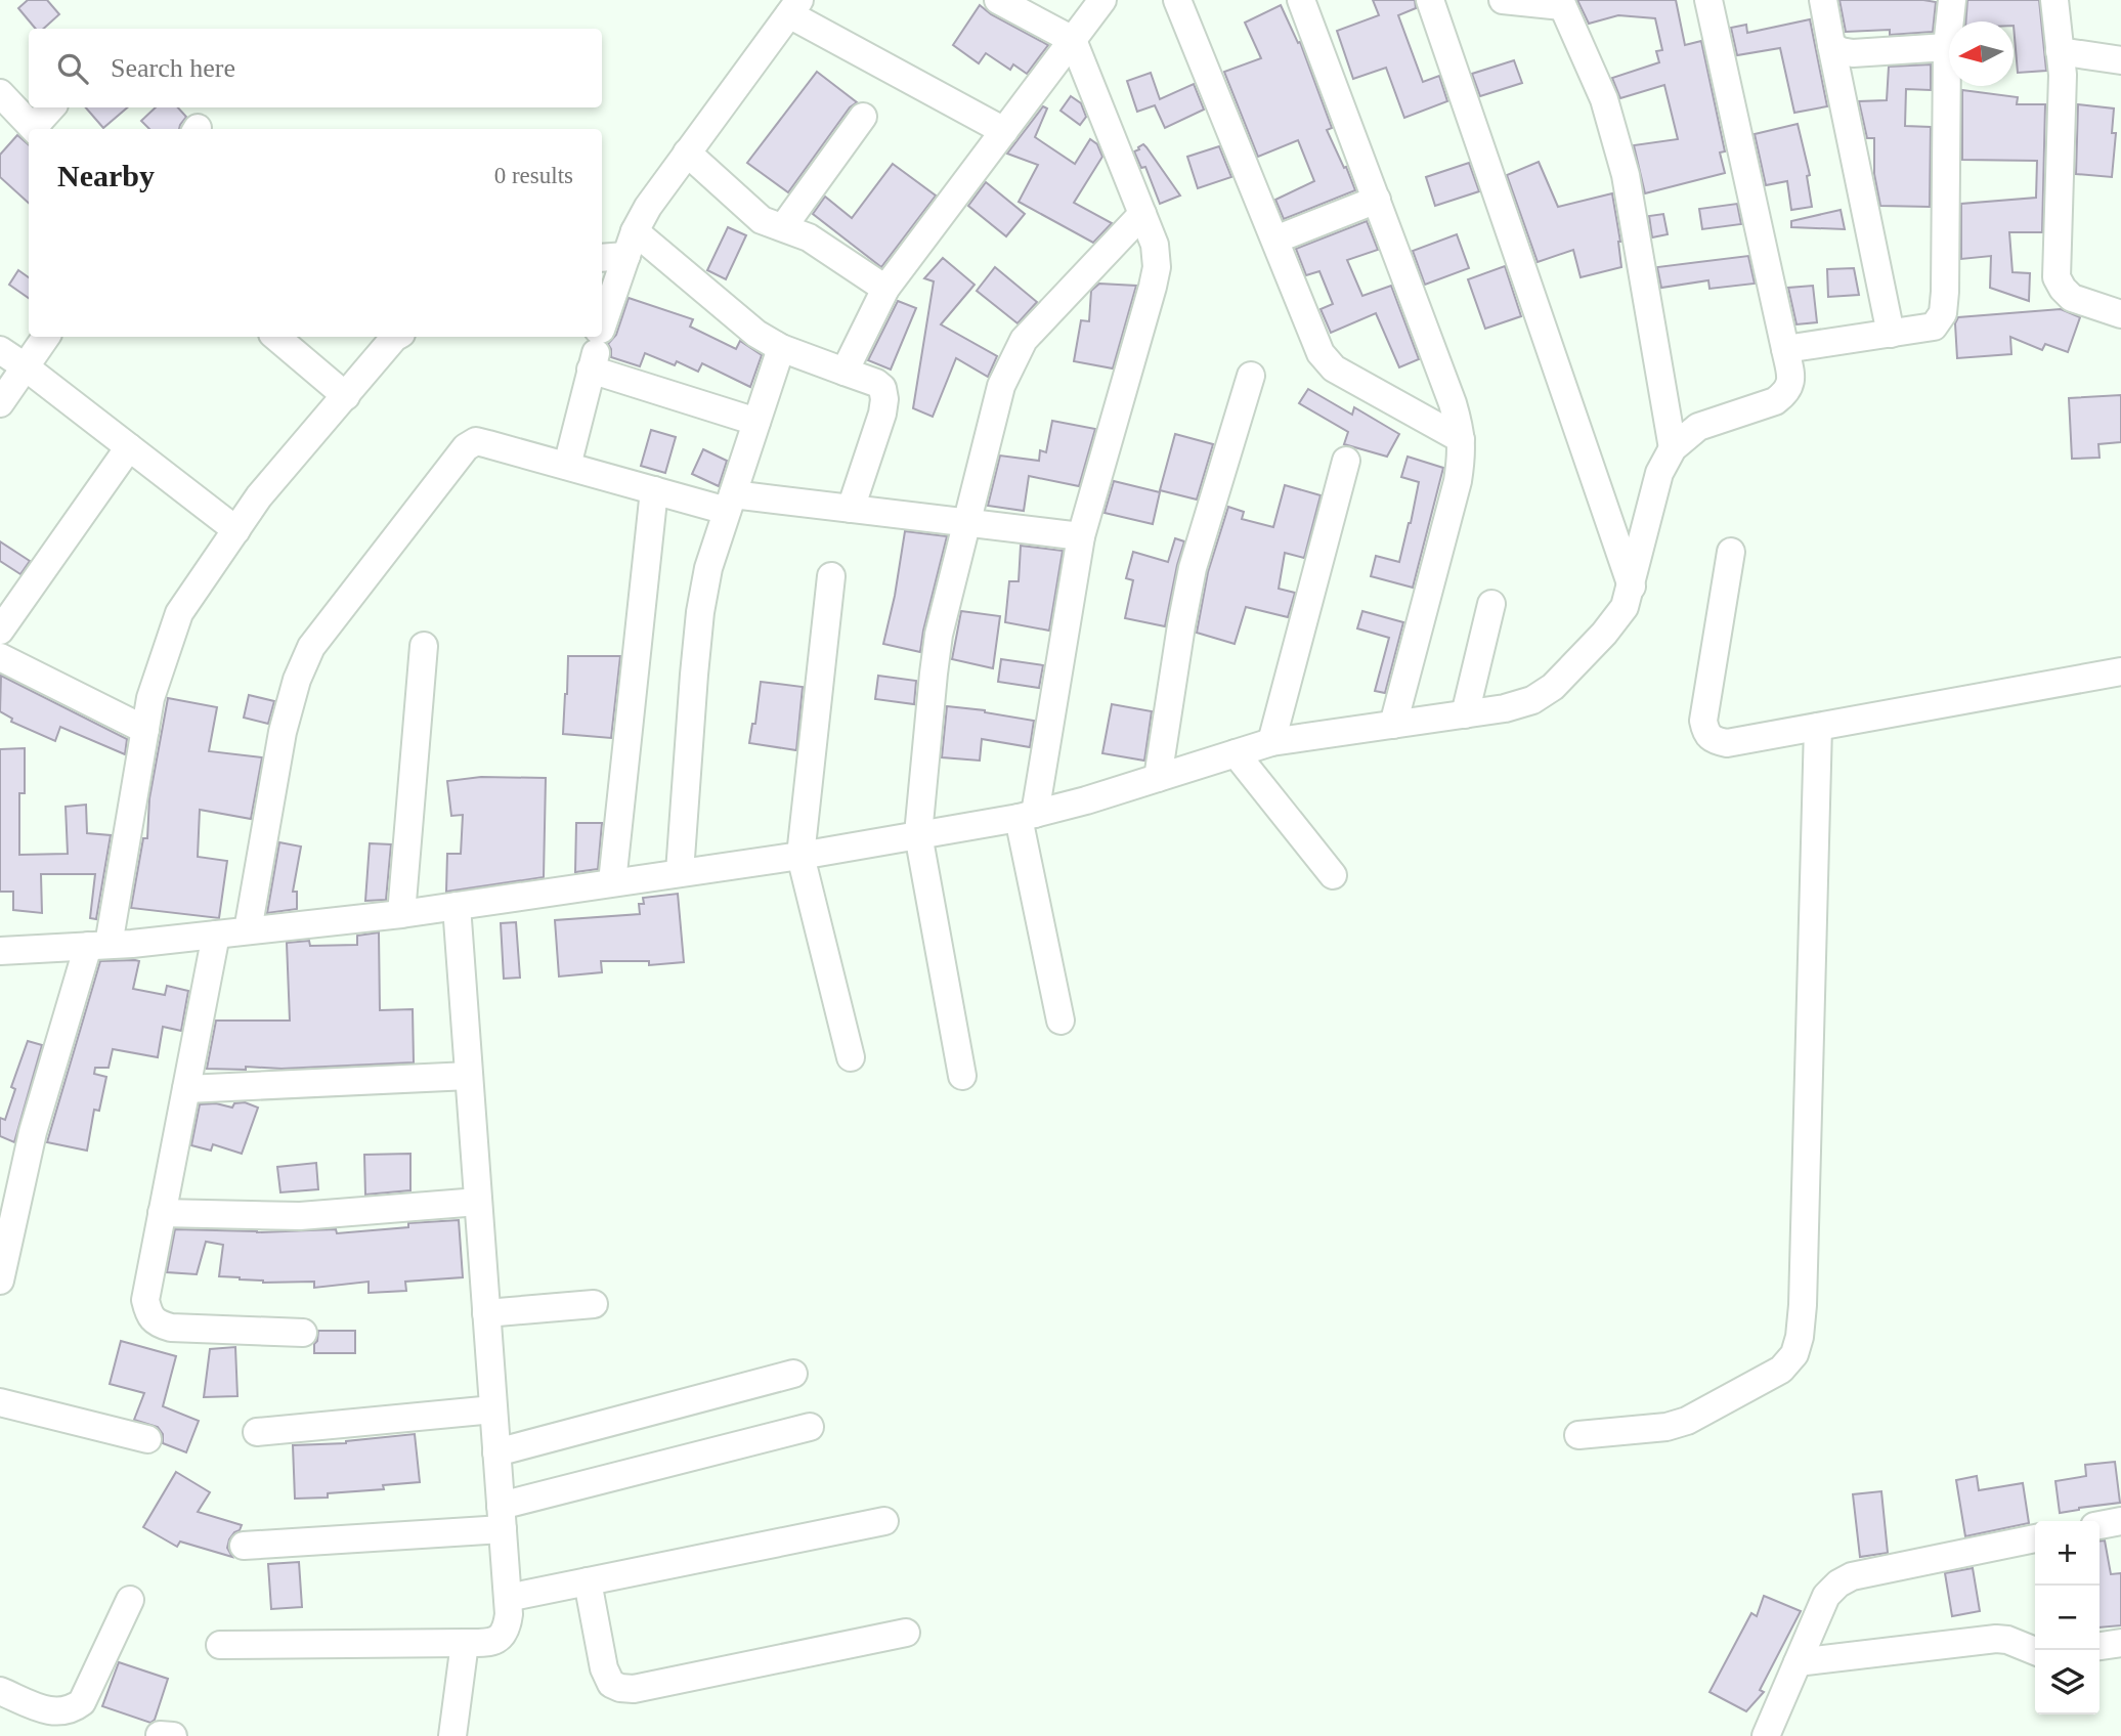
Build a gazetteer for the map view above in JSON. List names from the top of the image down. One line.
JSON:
{"north":"left","page":{"search":"Search here","heading":["Nearby","0 results"],"map_buttons":["+","−"]}}
